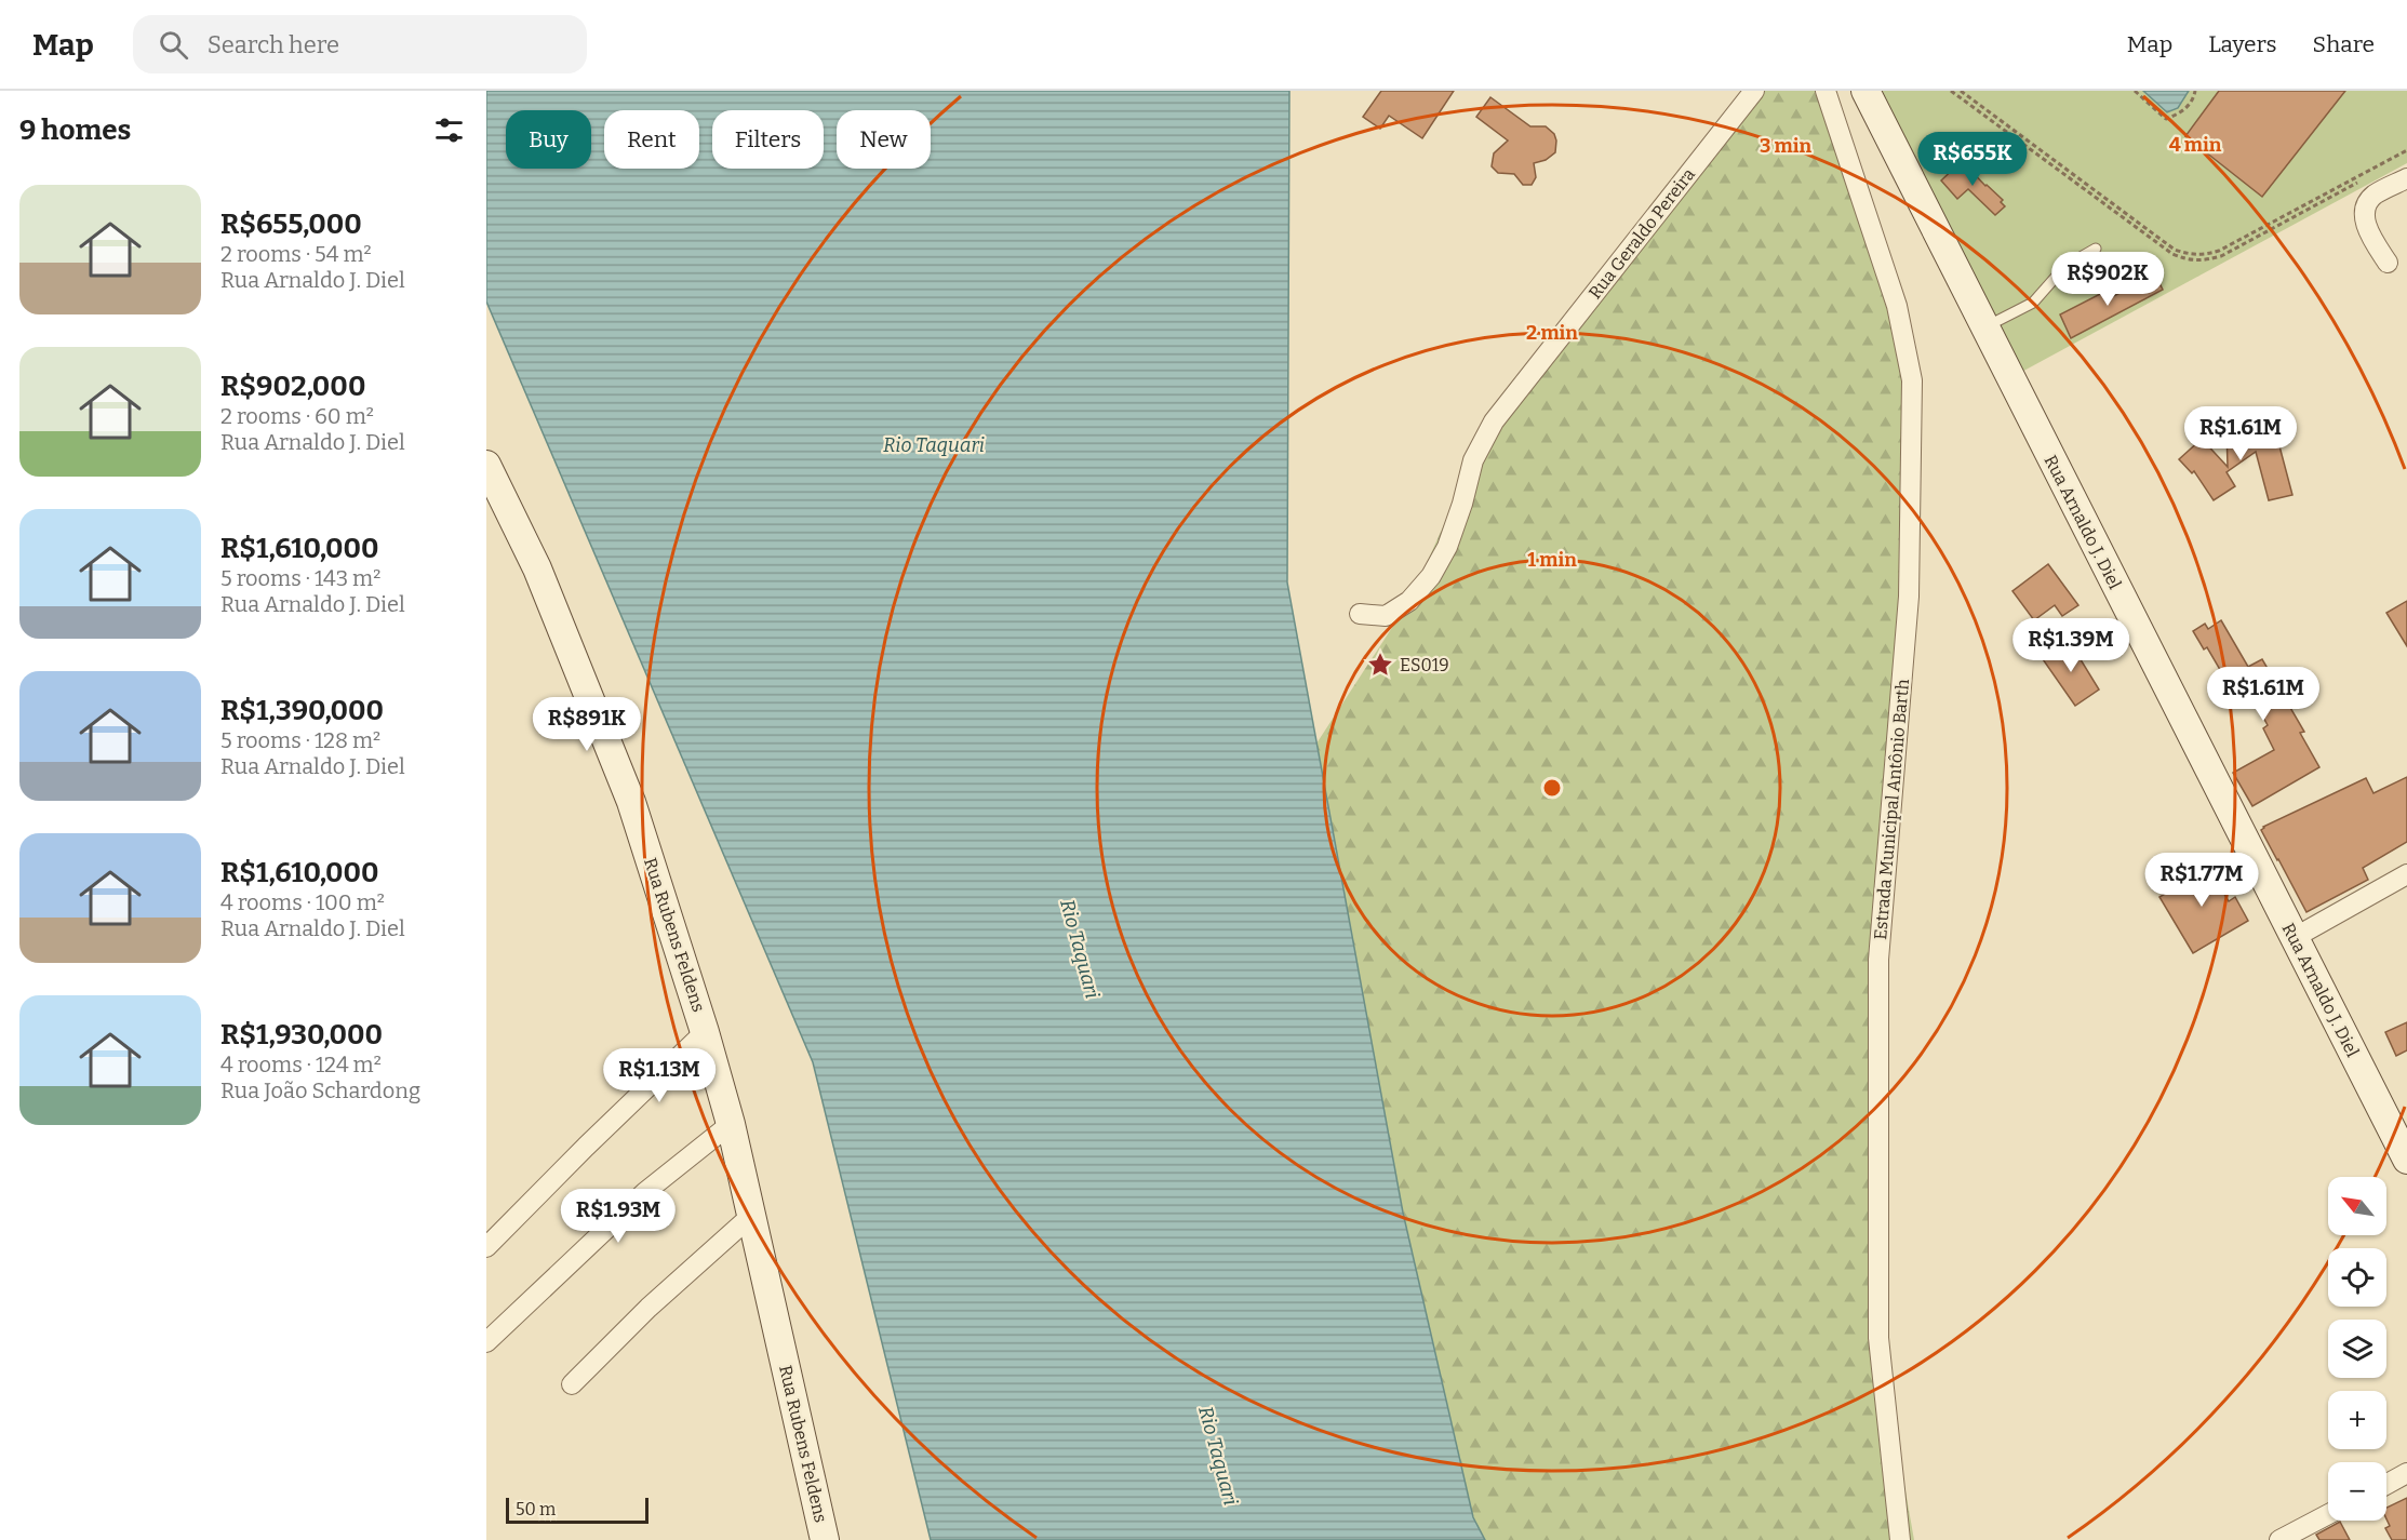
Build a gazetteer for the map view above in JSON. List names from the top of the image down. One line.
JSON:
{"streets":{"street":["Rua Geraldo Pereira","Rua Arnaldo J. Diel","Estrada Municipal Antônio Barth","Rua Rubens Feldens"]},"water":["Rio Taquari"],"places":{"place":["ES019"]},"scale_bar":"50 m","north":"top left","page":{"header":"Map","search":"Search here","nav":["Map","Layers","Share"],"heading":"9 homes","chip":["Buy","Rent","Filters","New"],"price":["R$655K","R$902K","R$1.61M","R$1.39M","R$1.61M","R$891K","R$1.77M","R$1.13M","R$1.93M"],"list":[{"name":"R$655,000","note":"2 rooms · 54 m² · Rua Arnaldo J. Diel"},{"name":"R$902,000","note":"2 rooms · 60 m² · Rua Arnaldo J. Diel"},{"name":"R$1,610,000","note":"5 rooms · 143 m² · Rua Arnaldo J. Diel"},{"name":"R$1,390,000","note":"5 rooms · 128 m² · Rua Arnaldo J. Diel"},{"name":"R$1,610,000","note":"4 rooms · 100 m² · Rua Arnaldo J. Diel"},{"name":"R$1,930,000","note":"4 rooms · 124 m² · Rua João Schardong"}],"map_buttons":["+","−"],"scale":"50 m"},"rings":["4 min","3 min","2 min","1 min"]}
